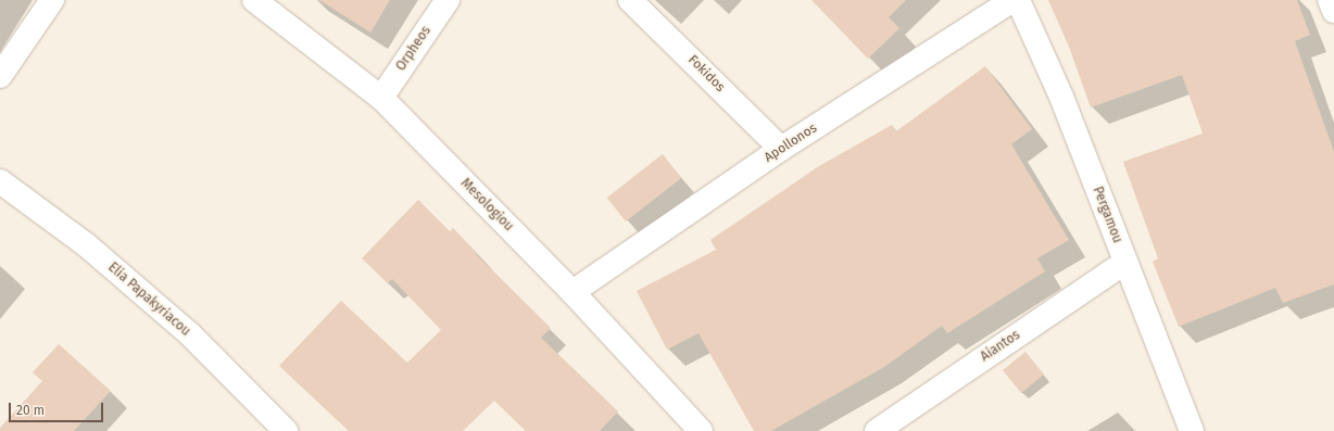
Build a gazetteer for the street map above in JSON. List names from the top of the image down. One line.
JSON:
{"streets":{"street":["Orpheos","Fokidos","Apollonos","Mesologiou","Pergamou","Elia Papakyriacou","Aiantos"]},"crossings":[["Orpheos","Mesologiou"],["Fokidos","Apollonos"],["Apollonos","Mesologiou"],["Pergamou","Aiantos"]],"scale_bar":"20 m"}
